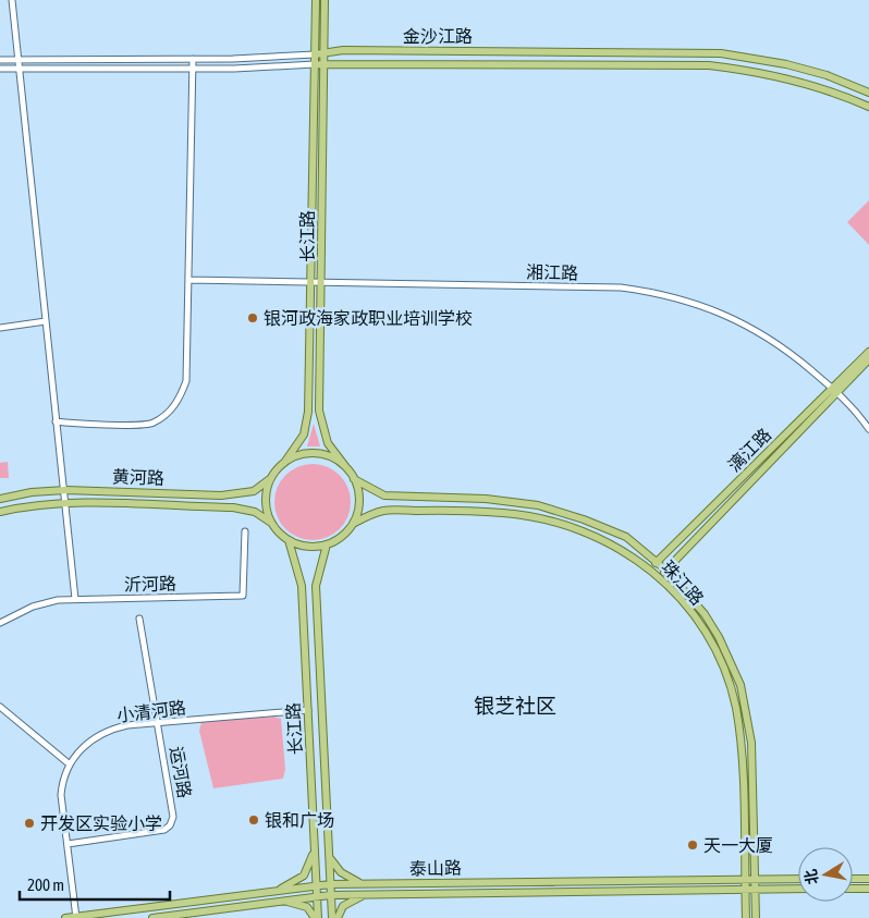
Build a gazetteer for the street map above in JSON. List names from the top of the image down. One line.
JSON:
{"streets":{"main road":["金沙江路","长江路","漓江路","黄河路","珠江路","泰山路"],"street":["湘江路","沂河路","小清河路","运河路"]},"crossings":[["金沙江路","长江路"],["长江路","湘江路"],["长江路","黄河路"],["长江路","珠江路"],["长江路","小清河路"],["长江路","泰山路"],["湘江路","漓江路"],["漓江路","珠江路"],["黄河路","珠江路"],["珠江路","泰山路"],["小清河路","运河路"],["小清河路","泰山路"]],"districts":["银芝社区"],"places":["银河政海家政职业培训学校","银和广场","开发区实验小学","天一大厦"],"scale_bar":"200 m","north":"left"}
